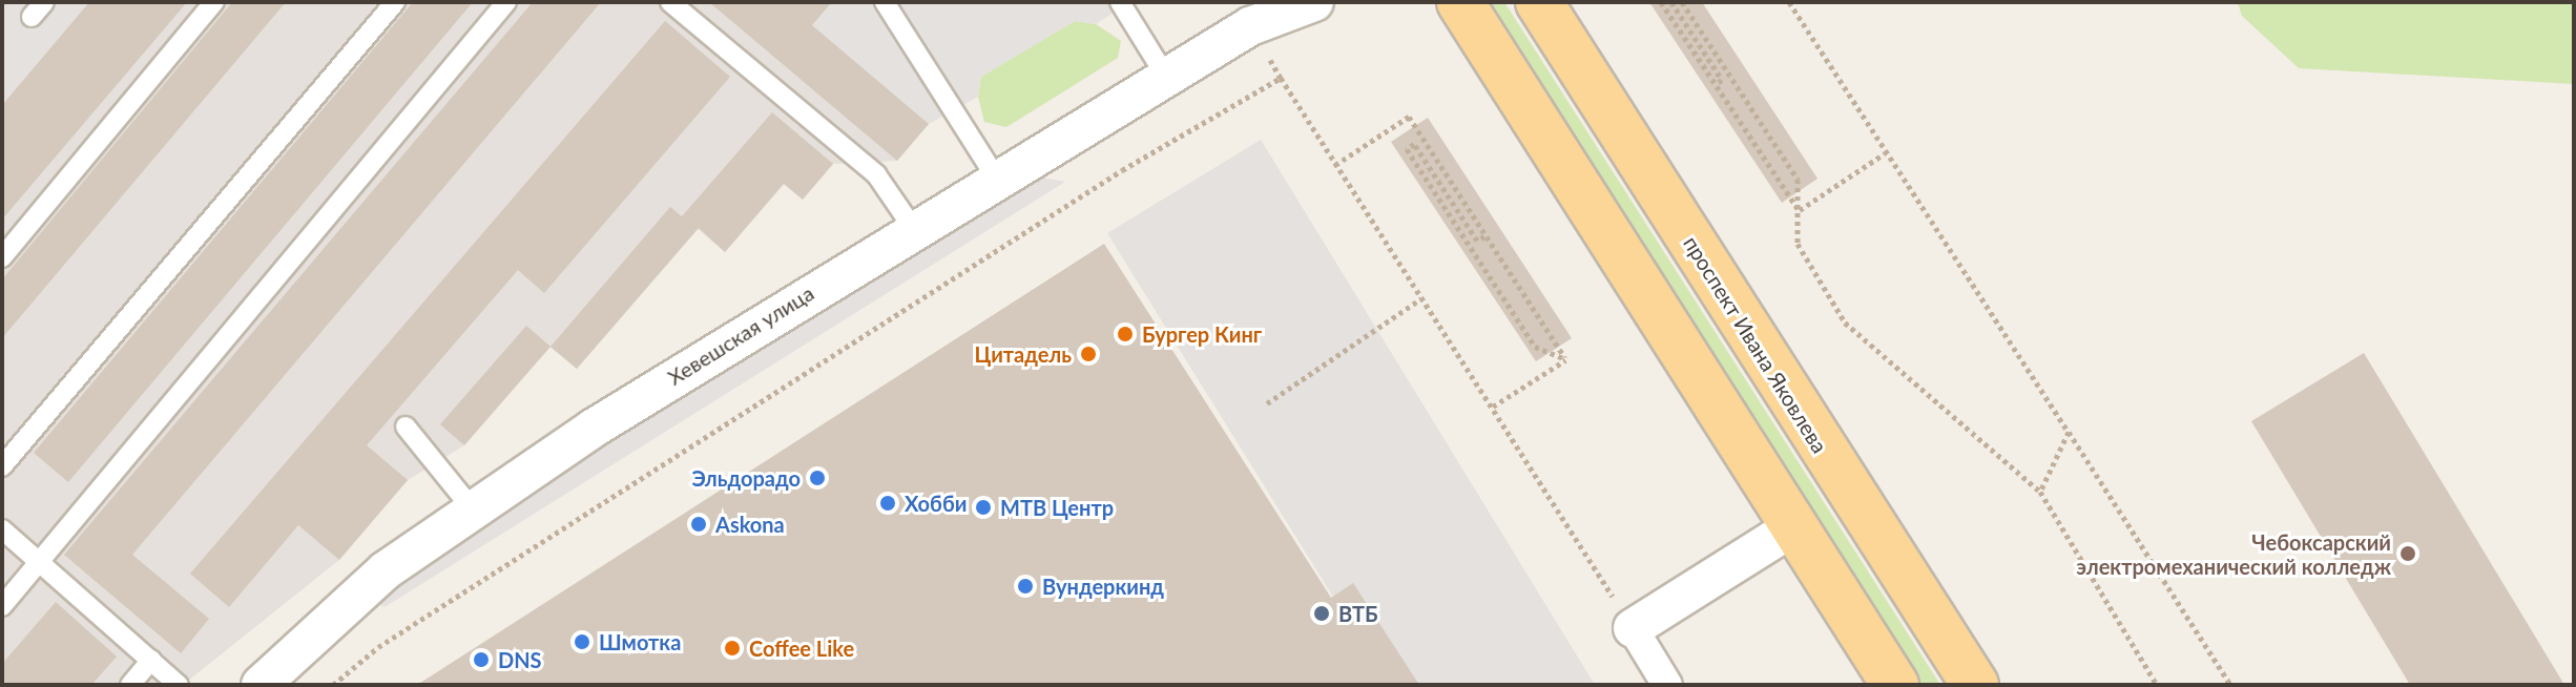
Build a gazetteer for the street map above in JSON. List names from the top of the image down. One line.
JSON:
{"streets":{"main road":["проспект Ивана Яковлева"],"street":["Хевешская улица"]},"places":["Бургер Кинг","Цитадель","Эльдорадо","Хобби","МТВ Центр","Askona","Чебоксарский электромеханический колледж","Вундеркинд","ВТБ","Шмотка","Coffee Like","DNS"]}
